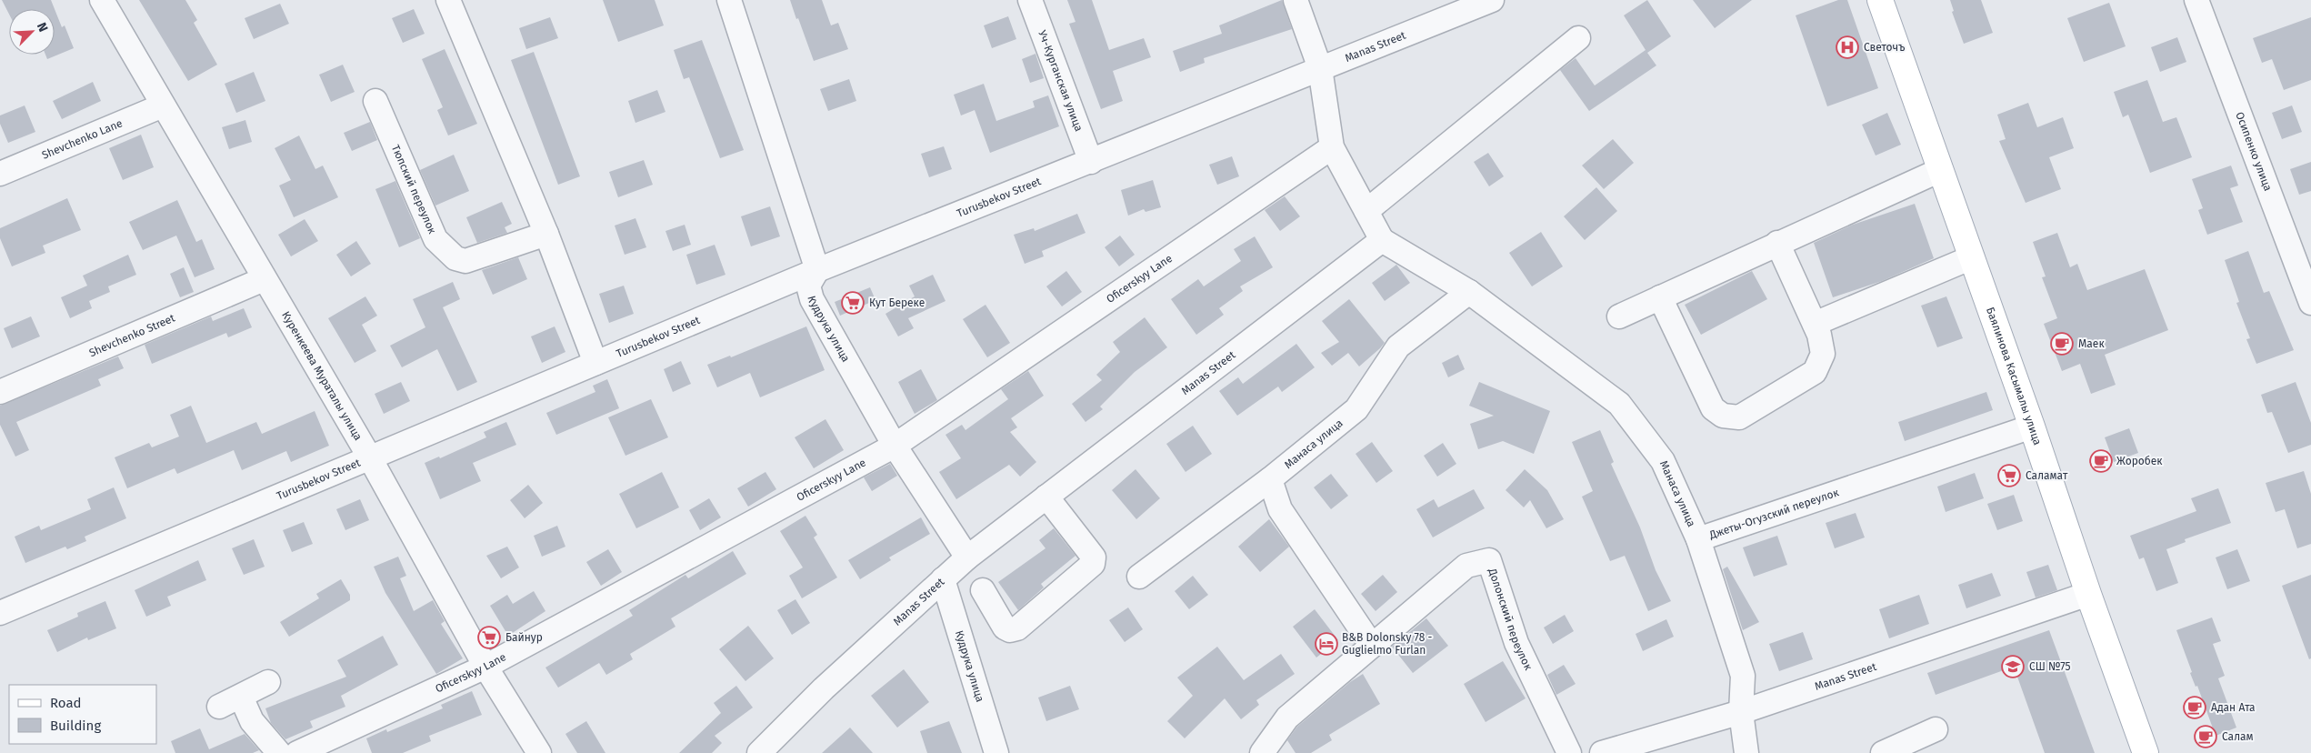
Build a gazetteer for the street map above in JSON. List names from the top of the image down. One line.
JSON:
{"streets":{"main road":["Баялинова Касымалы улица"],"street":["Manas Street","Уч-Курганская улица","Shevchenko Lane","Осипенко улица","Тюпский переулок","Turusbekov Street","Oficerskyy Lane","Кудрука улица","Shevchenko Street","Куренкеева Мураталы улица","Манаса улица","Джеты-Огузский переулок","Долонский переулок"]},"crossings":[["Manas Street","Turusbekov Street"],["Manas Street","Кудрука улица"],["Manas Street","Баялинова Касымалы улица"],["Manas Street","Манаса улица"],["Manas Street","Джеты-Огузский переулок"],["Уч-Курганская улица","Turusbekov Street"],["Shevchenko Lane","Куренкеева Мураталы улица"],["Turusbekov Street","Кудрука улица"],["Turusbekov Street","Куренкеева Мураталы улица"],["Oficerskyy Lane","Кудрука улица"],["Oficerskyy Lane","Куренкеева Мураталы улица"],["Shevchenko Street","Куренкеева Мураталы улица"],["Баялинова Касымалы улица","Джеты-Огузский переулок"],["Манаса улица","Джеты-Огузский переулок"]],"places":{"hospital":["Светочъ"],"supermarket":["Кут Береке","Саламат","Байнур"],"cafe":["Маек","Жоробек","Адан Ата","Салам"],"hotel":["B&B Dolonsky 78 - Guglielmo Furlan"],"school or university":["СШ №75"]},"legend":["Road","Building"],"north":"top right"}
